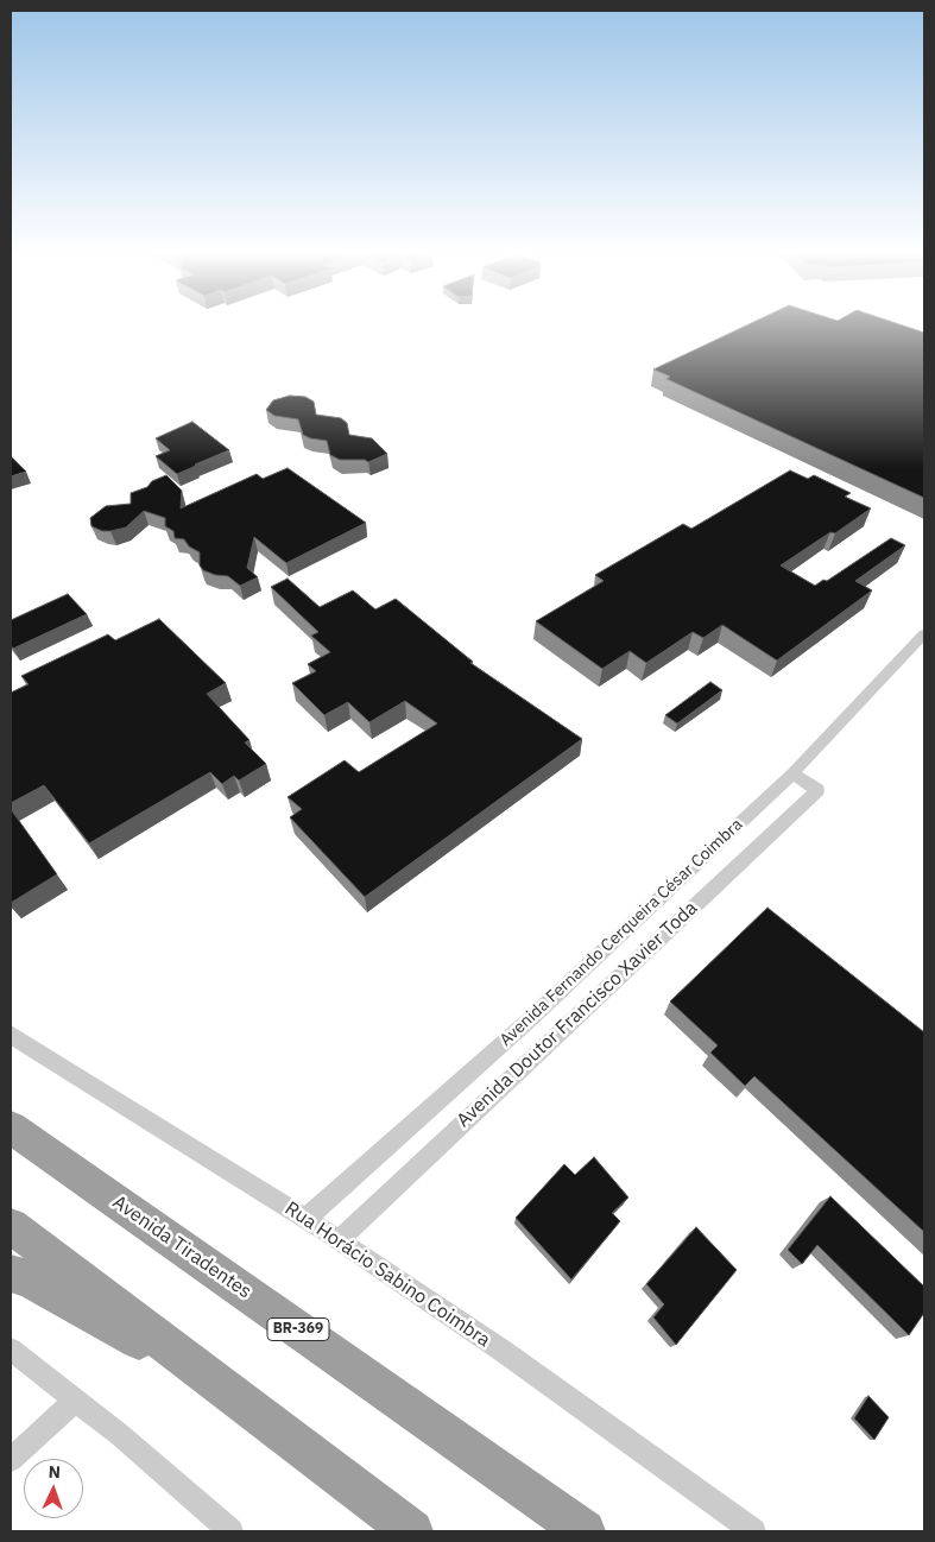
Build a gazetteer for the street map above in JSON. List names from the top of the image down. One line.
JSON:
{"streets":{"highway":["Avenida Tiradentes","BR-369"],"street":["Avenida Fernando Cerqueira César Coimbra","Avenida Doutor Francisco Xavier Toda","Rua Horácio Sabino Coimbra"]},"crossings":[["Avenida Fernando Cerqueira César Coimbra","Avenida Doutor Francisco Xavier Toda"],["Avenida Fernando Cerqueira César Coimbra","Rua Horácio Sabino Coimbra"],["Avenida Doutor Francisco Xavier Toda","Rua Horácio Sabino Coimbra"]],"north":"top"}
